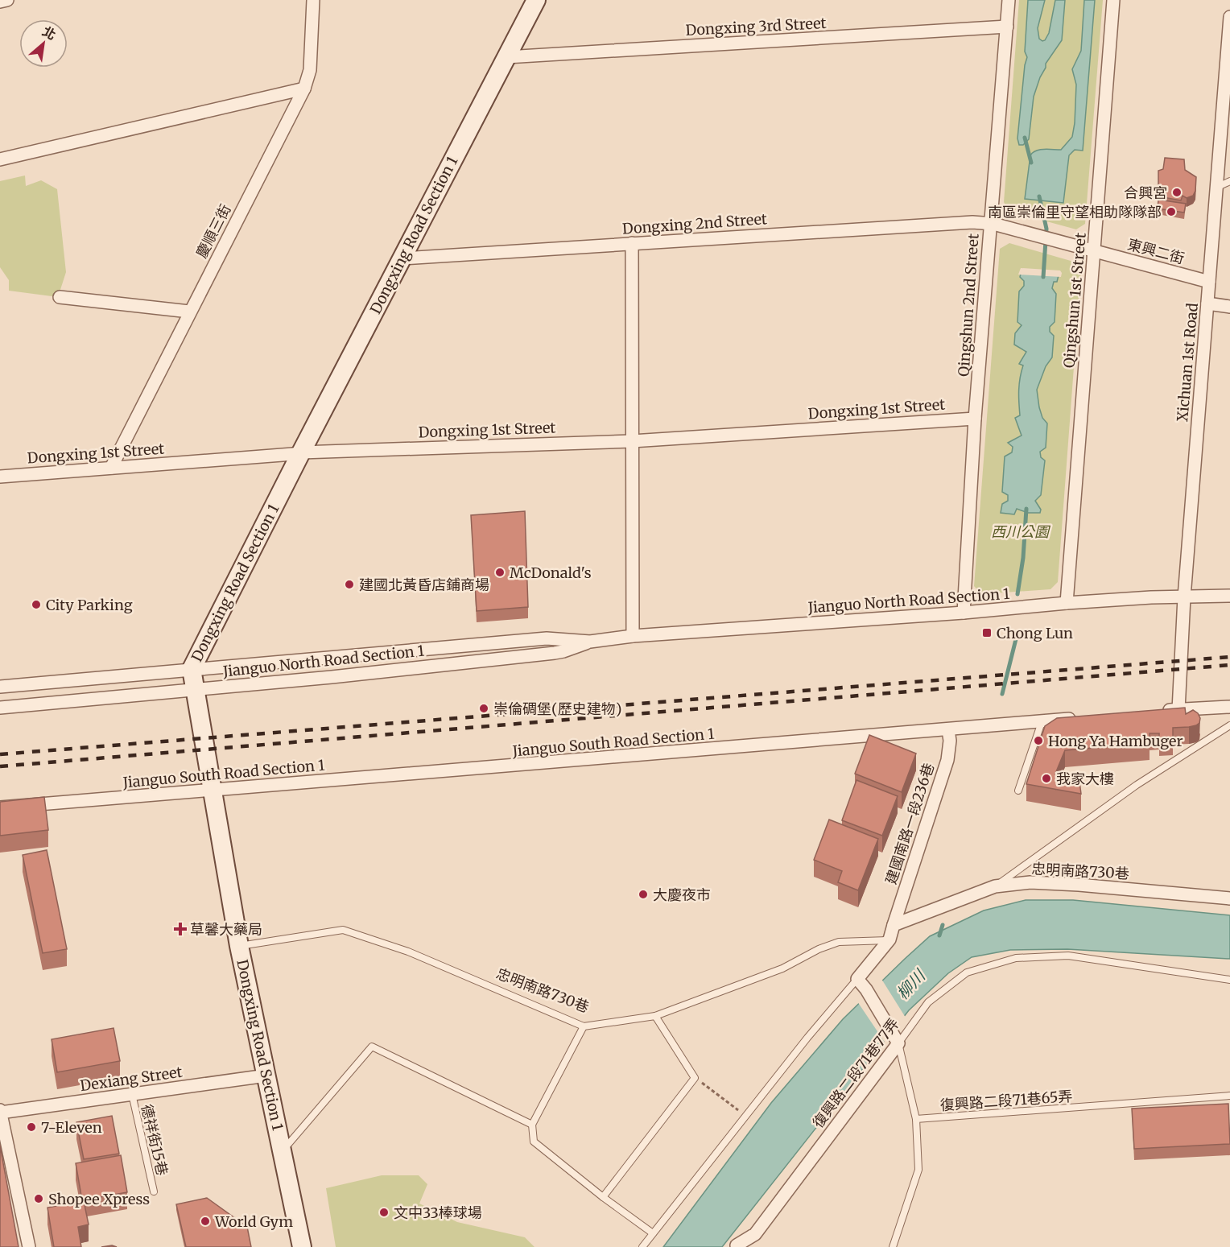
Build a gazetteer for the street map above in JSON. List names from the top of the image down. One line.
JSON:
{"streets":{"street":["Dongxing 3rd Street","Dongxing 2nd Street","慶順三街","Dongxing Road Section 1","東興二街","Qingshun 1st Street","Qingshun 2nd Street","Xichuan 1st Road","Dongxing 1st Street","Jianguo North Road Section 1","Jianguo South Road Section 1","建國南路一段236巷","忠明南路730巷","復興路二段71巷77弄","Dexiang Street"],"lane":["復興路二段71巷65弄","德祥街15巷"]},"crossings":[["Dongxing 3rd Street","Dongxing Road Section 1"],["Dongxing 3rd Street","Qingshun 2nd Street"],["Dongxing 2nd Street","Dongxing Road Section 1"],["Dongxing 2nd Street","東興二街"],["Dongxing 2nd Street","Qingshun 1st Street"],["Dongxing 2nd Street","Qingshun 2nd Street"],["慶順三街","Dongxing 1st Street"],["Dongxing Road Section 1","Dongxing 1st Street"],["Dongxing Road Section 1","Jianguo North Road Section 1"],["Dongxing Road Section 1","Jianguo South Road Section 1"],["Dongxing Road Section 1","忠明南路730巷"],["Dongxing Road Section 1","Dexiang Street"],["東興二街","Qingshun 1st Street"],["東興二街","Xichuan 1st Road"],["Qingshun 1st Street","Jianguo North Road Section 1"],["Qingshun 2nd Street","Dongxing 1st Street"],["Qingshun 2nd Street","Jianguo North Road Section 1"],["Xichuan 1st Road","Jianguo North Road Section 1"],["Jianguo South Road Section 1","建國南路一段236巷"],["建國南路一段236巷","忠明南路730巷"],["Dexiang Street","德祥街15巷"]],"water":["柳川"],"parks":["西川公園"],"places":{"other":["合興宮","南區崇倫里守望相助隊隊部","McDonald's","建國北黃昏店鋪商場","City Parking","崇倫碉堡(歷史建物)","Hong Ya Hambuger","我家大樓","大慶夜市","7-Eleven","Shopee Xpress","文中33棒球場","World Gym"],"transit":["Chong Lun"],"health":["草馨大藥局"]},"north":"top right"}
